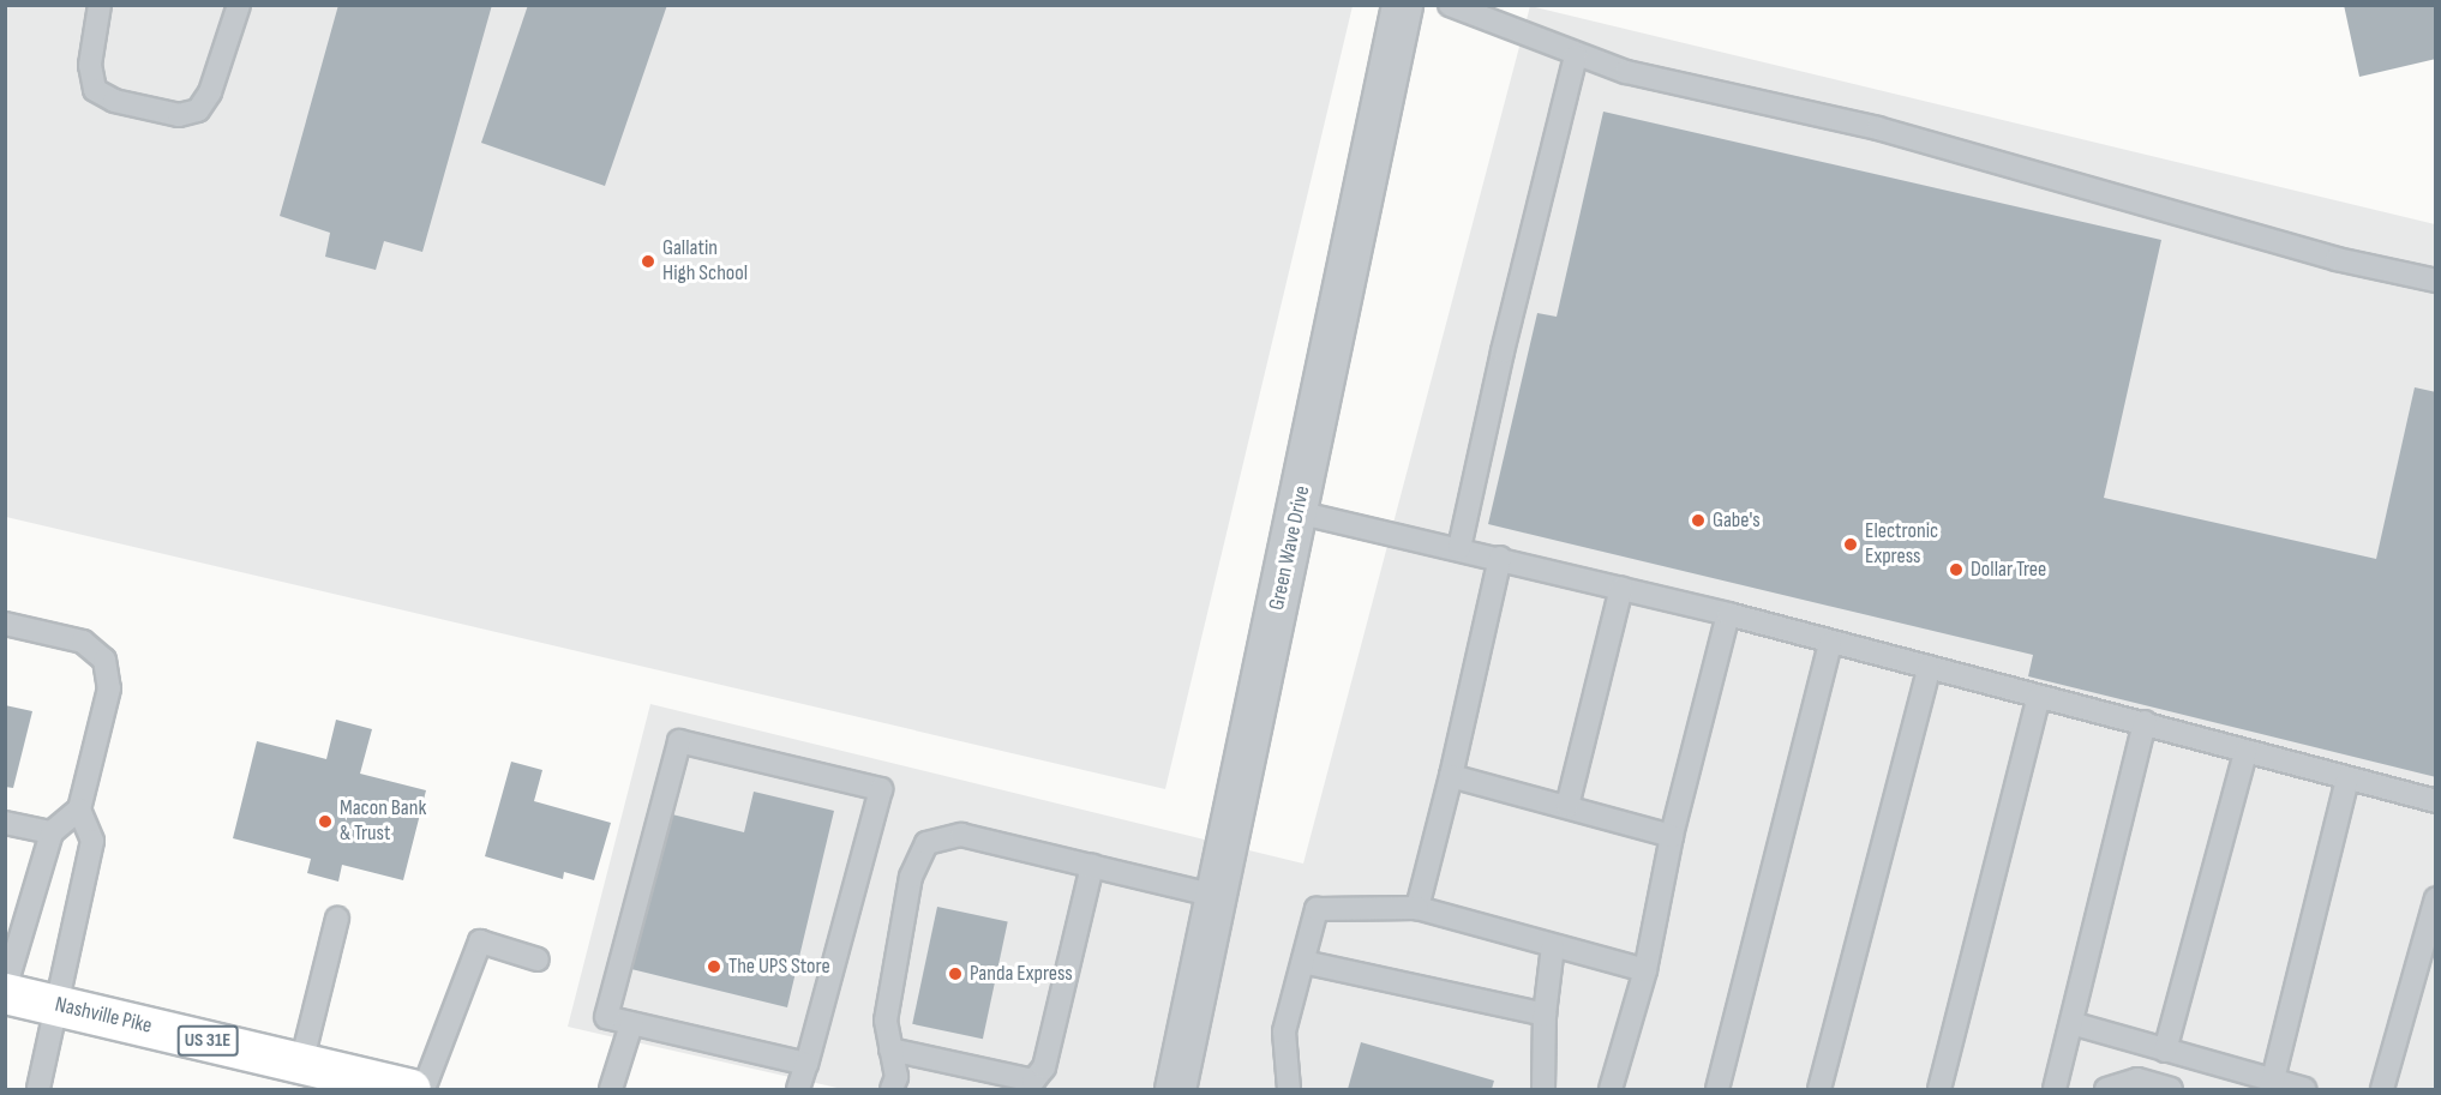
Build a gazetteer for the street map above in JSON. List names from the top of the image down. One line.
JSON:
{"streets":{"main road":["Nashville Pike","US 31E"],"street":["Green Wave Drive"]},"places":["Gallatin High School","Gabe's","Electronic Express","Dollar Tree","Macon Bank & Trust","The UPS Store","Panda Express"]}
